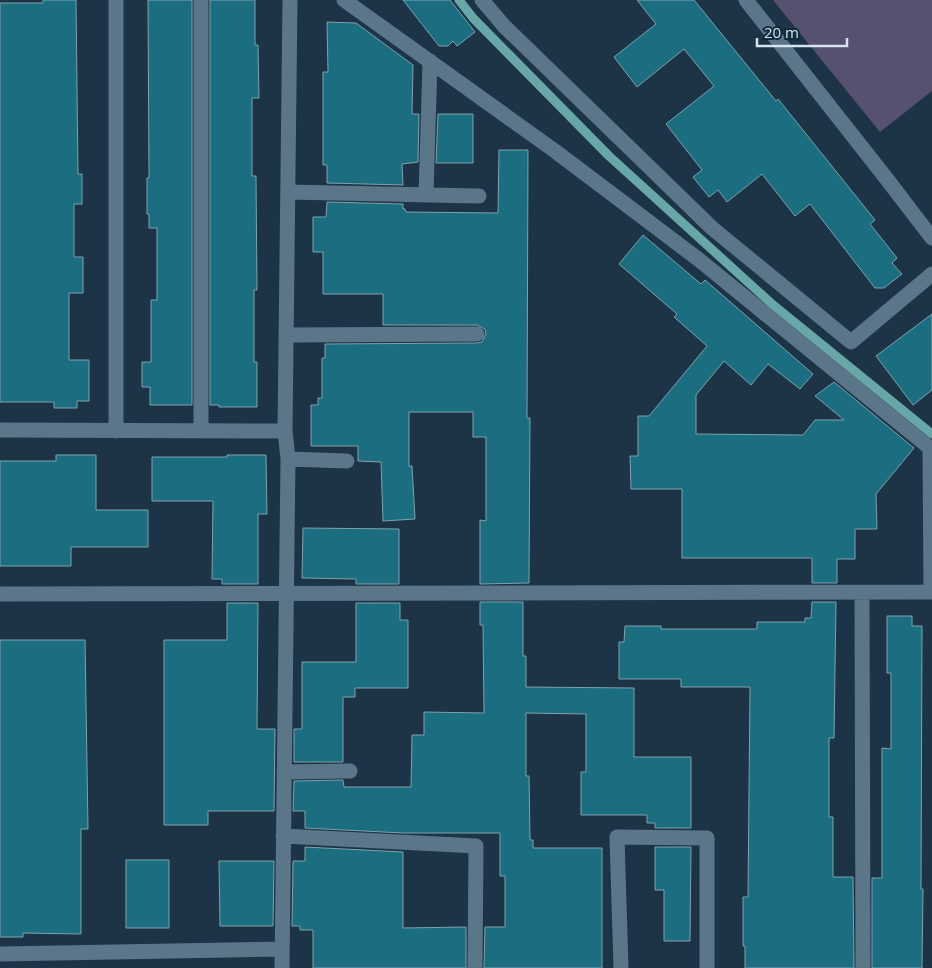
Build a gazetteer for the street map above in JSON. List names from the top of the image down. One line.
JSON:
{"scale_bar":"20 m"}
